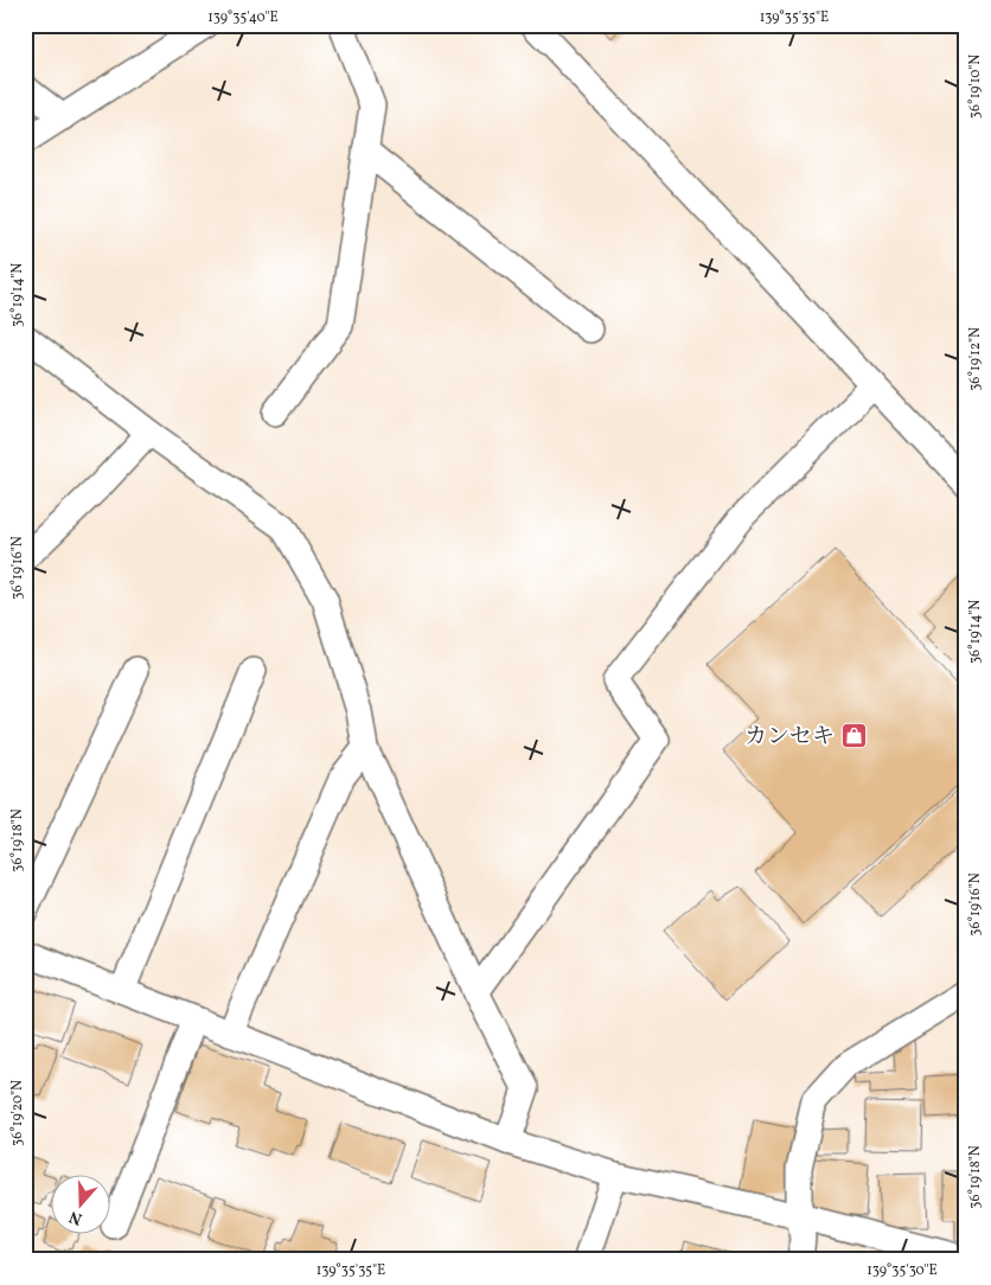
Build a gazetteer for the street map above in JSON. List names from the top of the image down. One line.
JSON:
{"places":{"shop":["カンセキ"]},"north":"bottom","coordinates":["139°35'40\"E","139°35'35\"E","36°19'10\"N","36°19'14\"N","36°19'12\"N","36°19'16\"N","36°19'18\"N","36°19'20\"N","139°35'30\"E"]}
